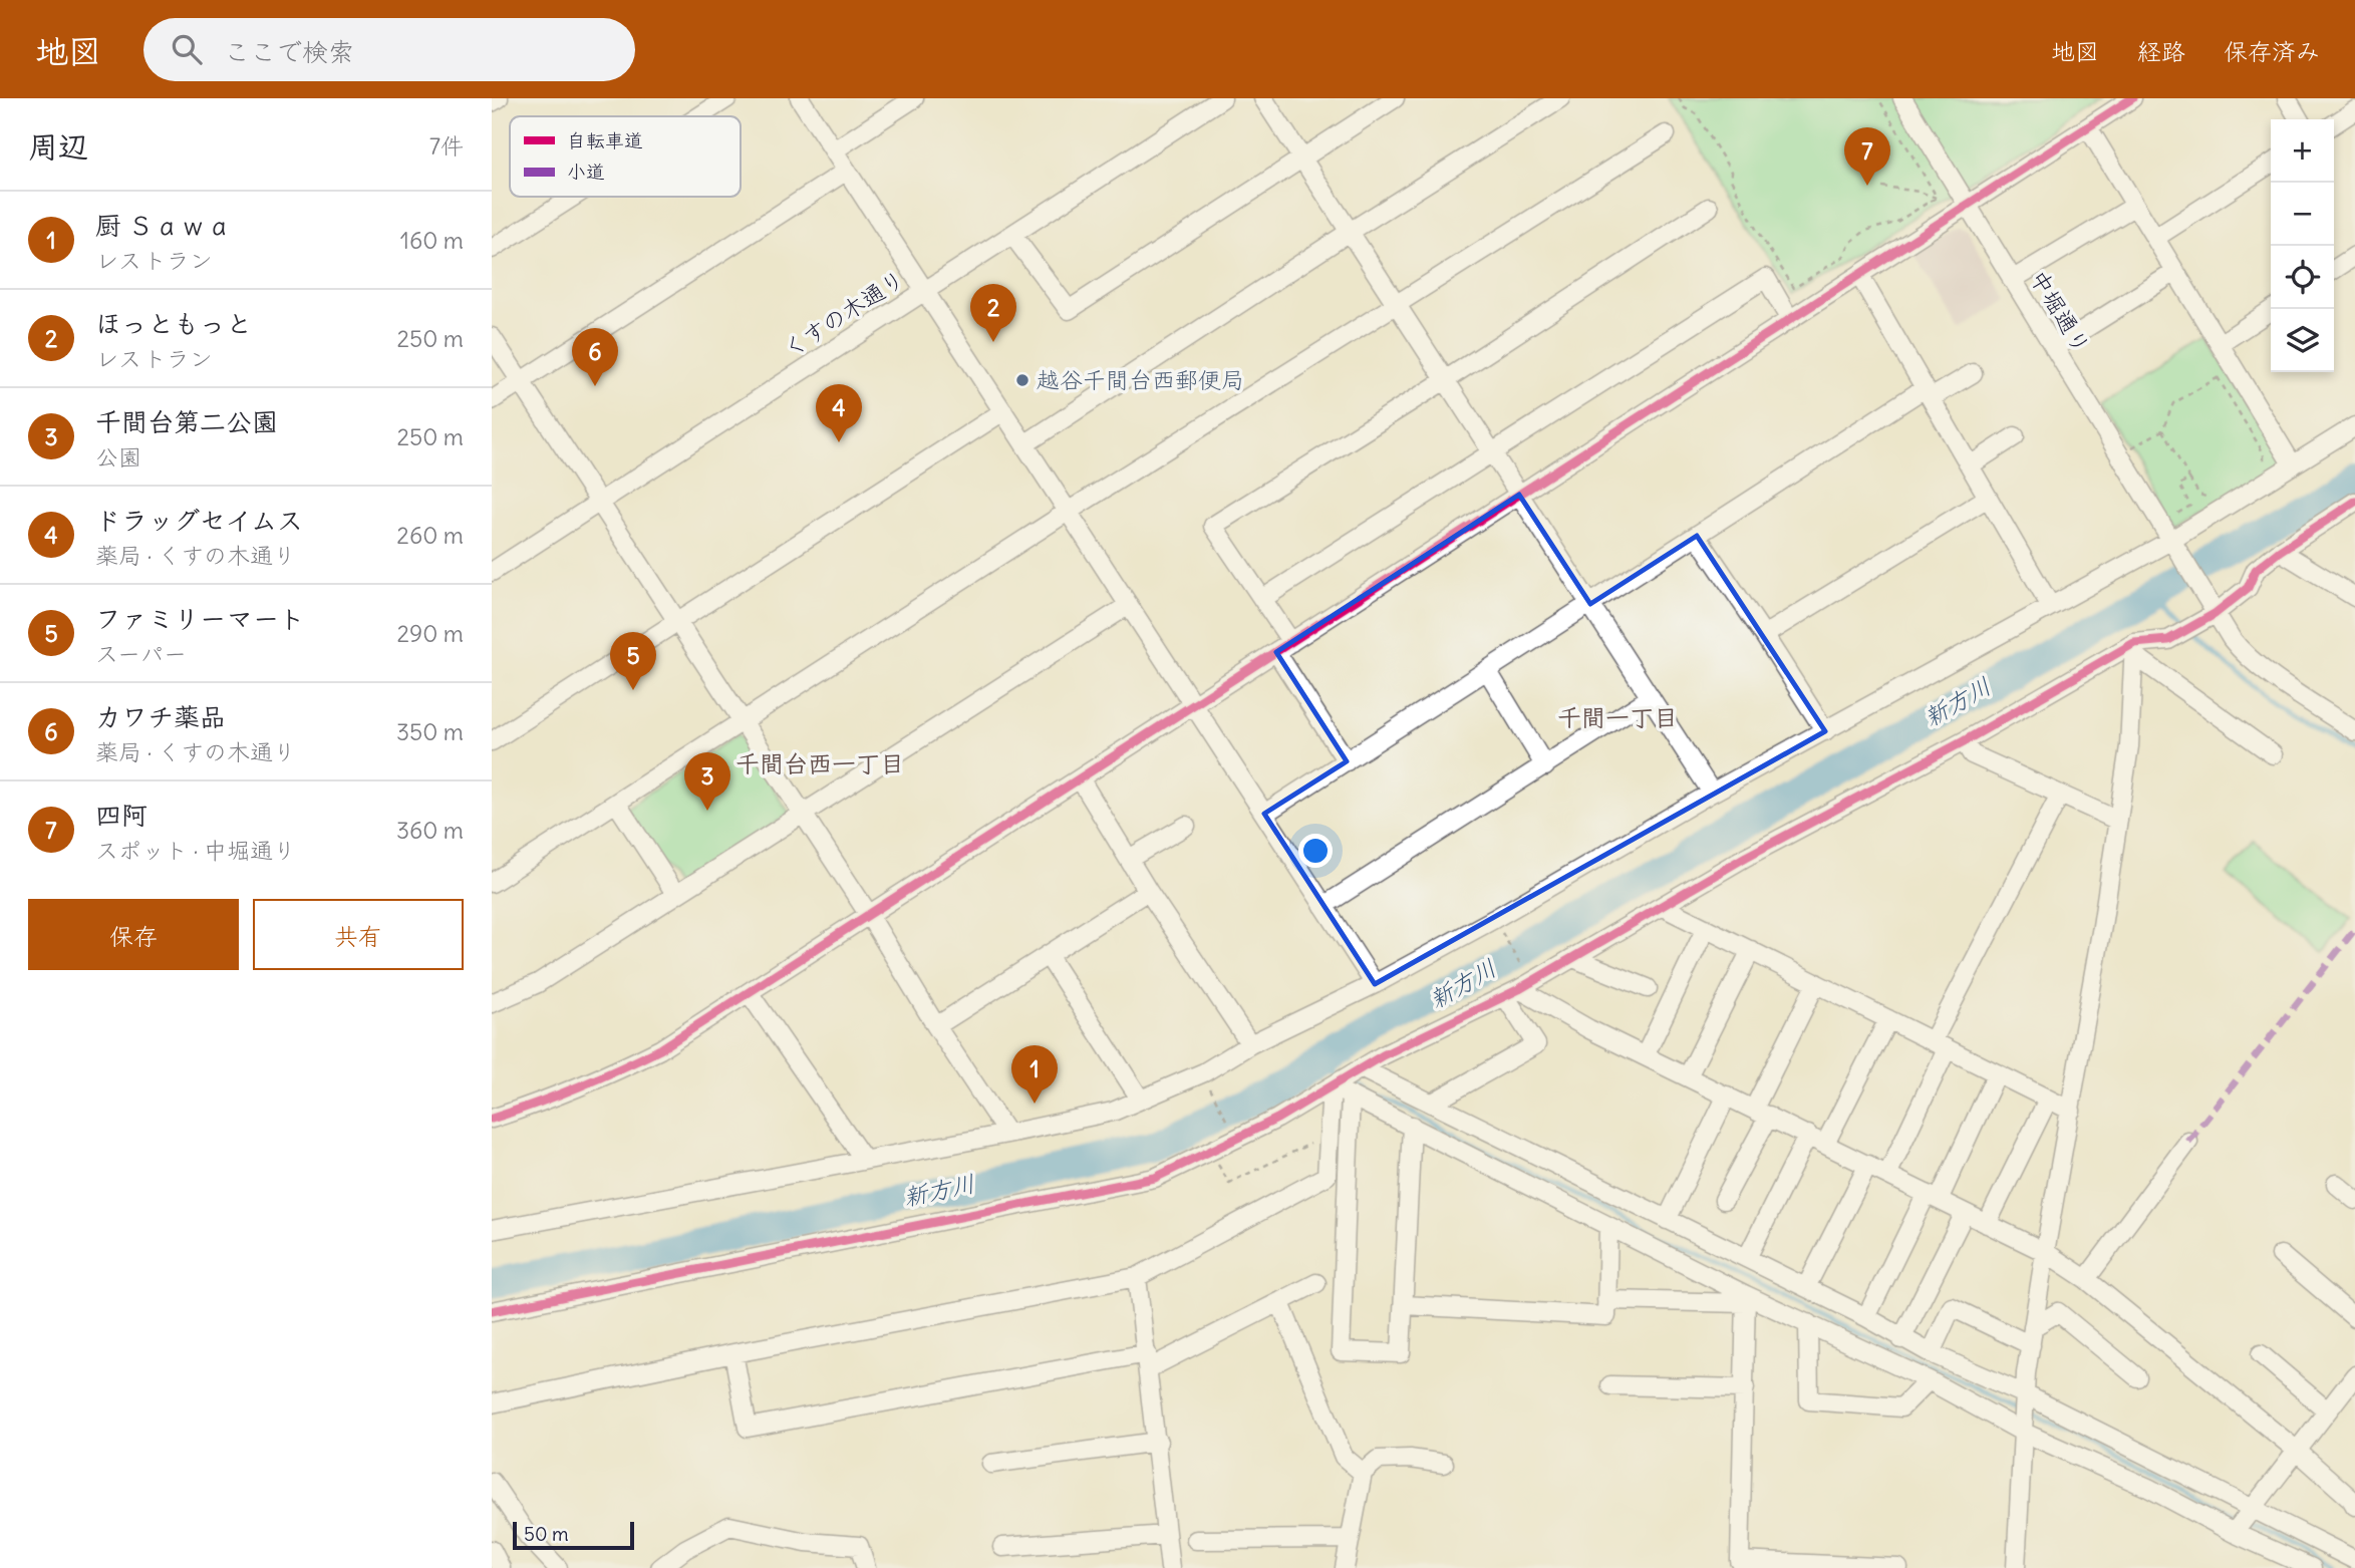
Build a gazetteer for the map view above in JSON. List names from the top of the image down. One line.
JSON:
{"streets":{"street":["中堀通り","くすの木通り"]},"districts":["千間一丁目","千間台西一丁目"],"water":["新方川"],"places":["越谷千間台西郵便局"],"legend":["自転車道","小道"],"scale_bar":"50 m","page":{"header":"地図","search":"ここで検索","nav":["地図","経路","保存済み"],"heading":["周辺","7件"],"map_buttons":["+","−"],"pins":["7","2","6","4","5","3","1"],"list":[{"mark":"1","name":"厨 Ｓａｗａ","note":"レストラン","value":"160 m"},{"mark":"2","name":"ほっともっと","note":"レストラン","value":"250 m"},{"mark":"3","name":"千間台第二公園","note":"公園","value":"250 m"},{"mark":"4","name":"ドラッグセイムス","note":"薬局 · くすの木通り","value":"260 m"},{"mark":"5","name":"ファミリーマート","note":"スーパー","value":"290 m"},{"mark":"6","name":"カワチ薬品","note":"薬局 · くすの木通り","value":"350 m"},{"mark":"7","name":"四阿","note":"スポット · 中堀通り","value":"360 m"}],"buttons":["保存","共有"],"scale":"50 m"}}
